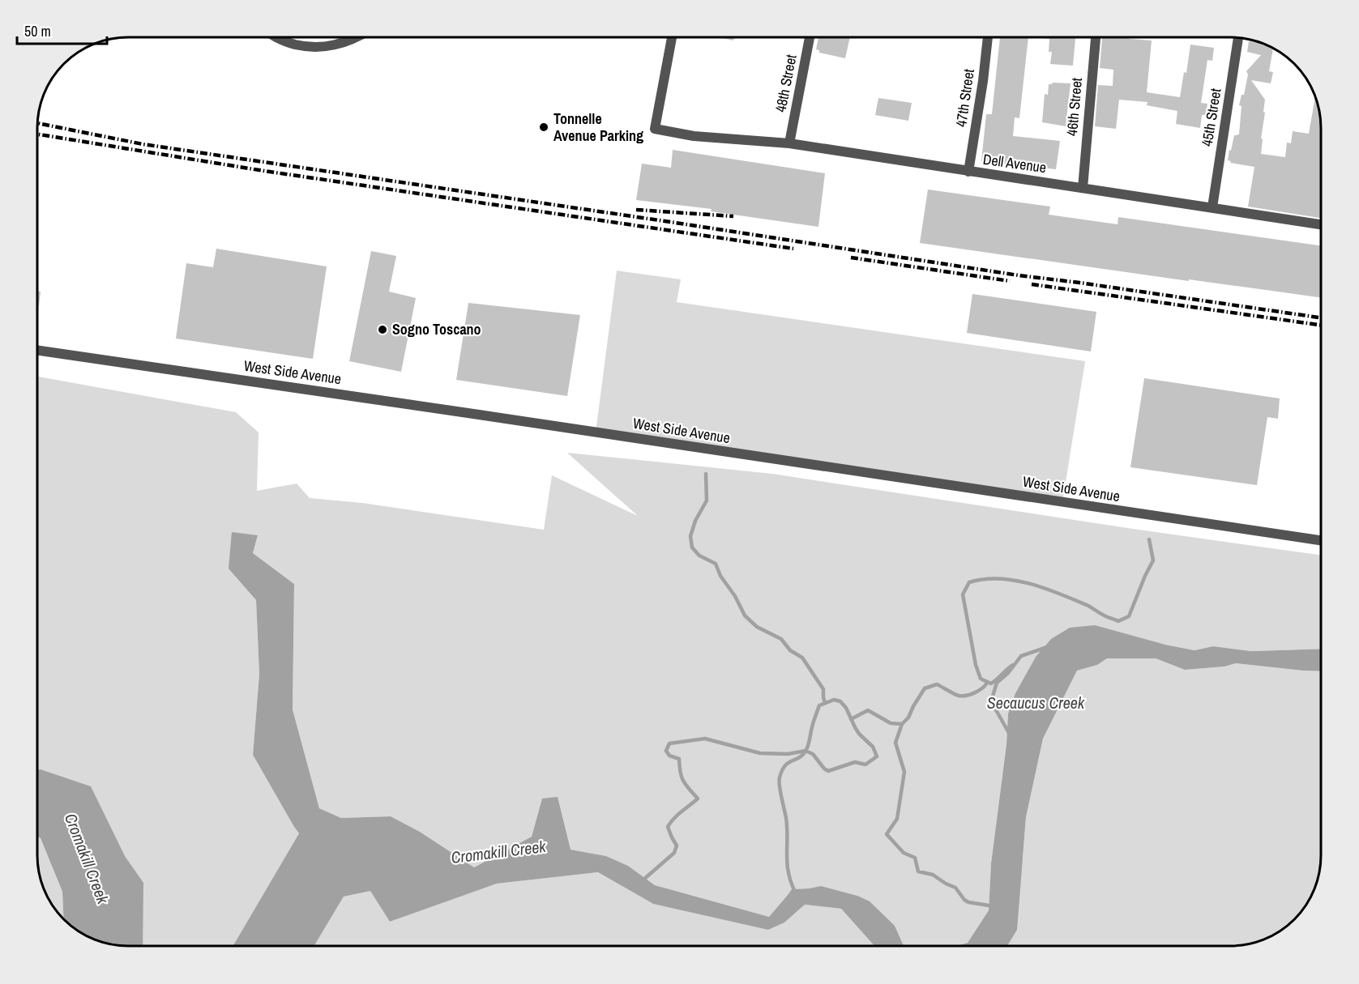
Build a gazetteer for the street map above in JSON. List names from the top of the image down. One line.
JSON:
{"streets":{"street":["48th Street","47th Street","46th Street","45th Street","Dell Avenue","West Side Avenue"]},"crossings":[["48th Street","Dell Avenue"],["47th Street","Dell Avenue"],["46th Street","Dell Avenue"],["45th Street","Dell Avenue"]],"water":["Secaucus Creek","Cromakill Creek"],"places":["Tonnelle Avenue Parking","Sogno Toscano"],"scale_bar":"50 m"}
